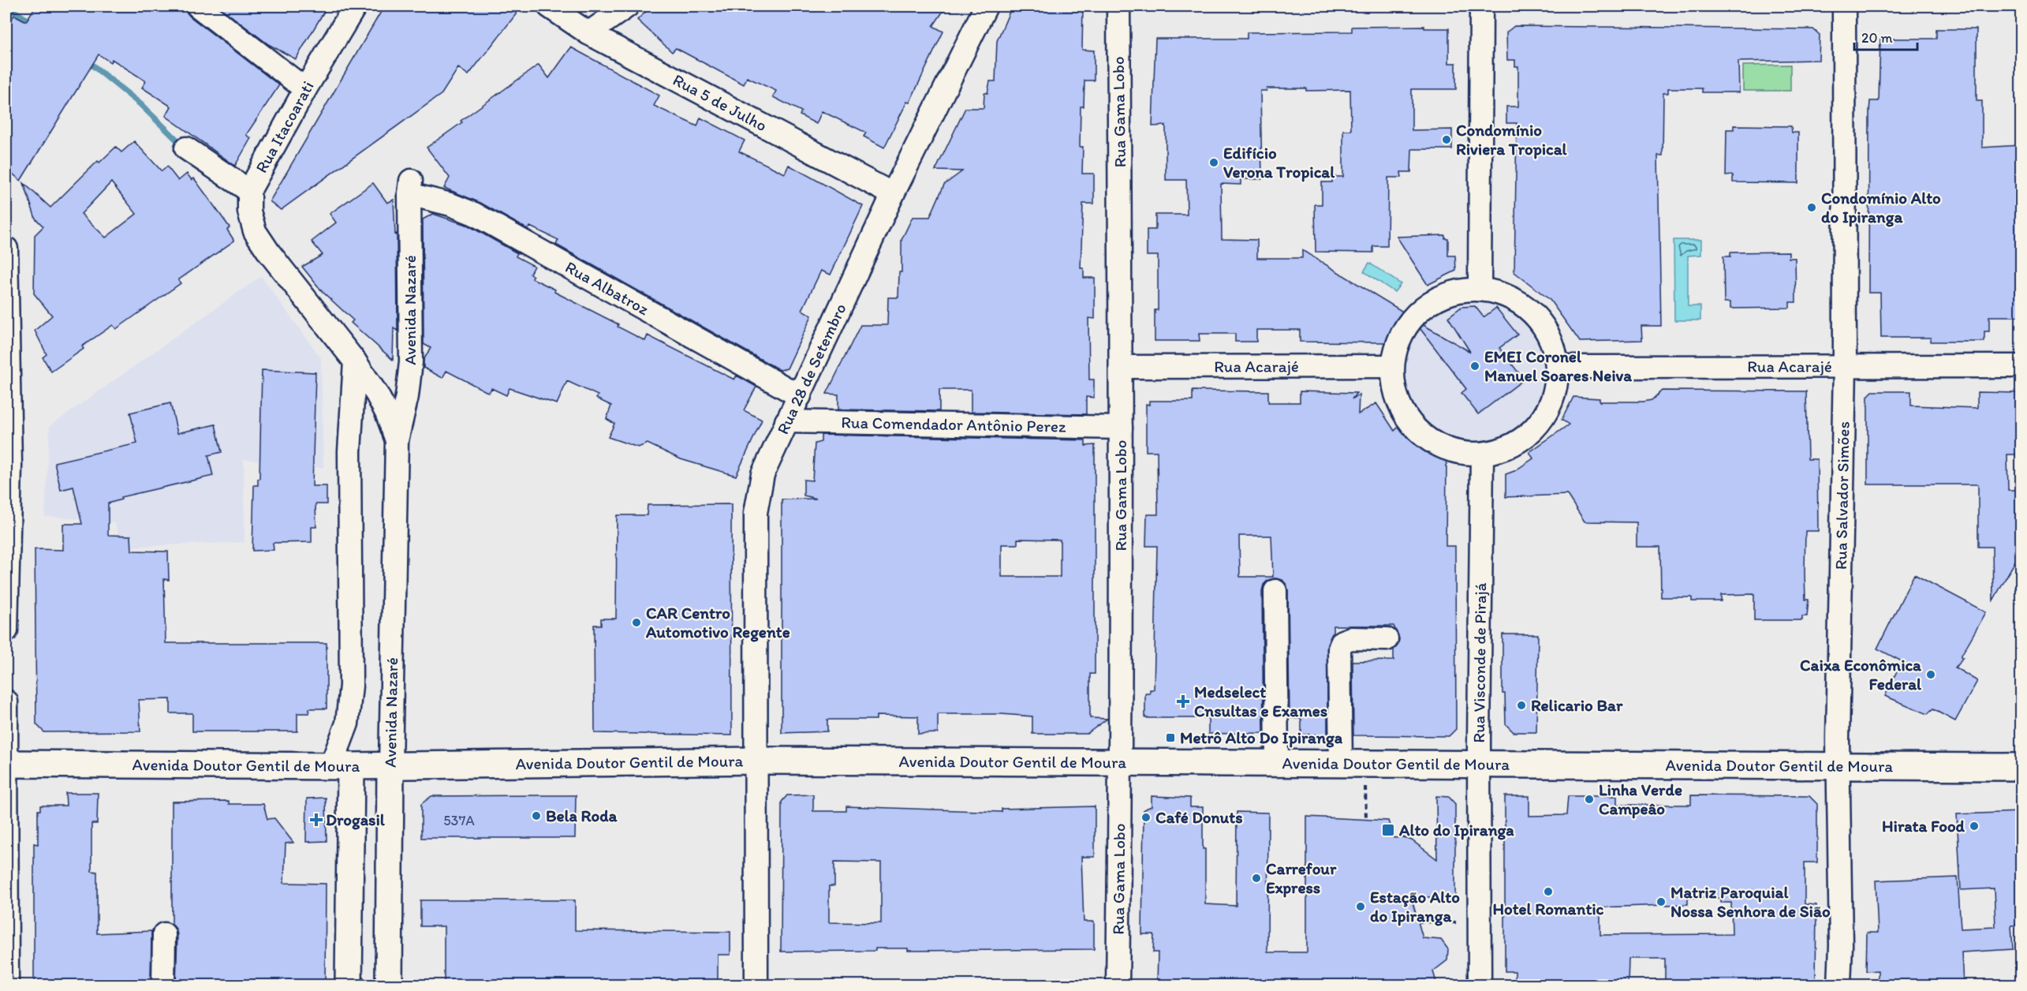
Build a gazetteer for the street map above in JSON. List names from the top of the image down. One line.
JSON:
{"streets":{"main road":["Avenida Nazaré","Avenida Doutor Gentil de Moura"],"street":["Rua 5 de Julho","Rua Gama Lobo","Rua Itacoarati","Rua Albatroz","Rua Acarajé","Rua 28 de Setembro","Rua Comendador Antônio Perez","Rua Salvador Simões","Rua Visconde de Pirajá"]},"crossings":[["Rua 5 de Julho","Rua 28 de Setembro"],["Rua Gama Lobo","Rua Acarajé"],["Rua Gama Lobo","Rua Comendador Antônio Perez"],["Rua Gama Lobo","Avenida Doutor Gentil de Moura"],["Rua Itacoarati","Avenida Nazaré"],["Rua Albatroz","Avenida Nazaré"],["Rua Albatroz","Rua 28 de Setembro"],["Avenida Nazaré","Avenida Doutor Gentil de Moura"],["Rua Acarajé","Rua Salvador Simões"],["Rua Acarajé","Rua Visconde de Pirajá"],["Rua 28 de Setembro","Rua Comendador Antônio Perez"],["Rua 28 de Setembro","Avenida Doutor Gentil de Moura"],["Rua Salvador Simões","Avenida Doutor Gentil de Moura"],["Rua Visconde de Pirajá","Avenida Doutor Gentil de Moura"]],"places":{"other":["Condomínio Riviera Tropical","Edifício Verona Tropical","Condomínio Alto do Ipiranga","EMEI Coronel Manuel Soares Neiva","CAR Centro Automotivo Regente","Caixa Econômica Federal","Relicario Bar","Linha Verde Campeâo","Bela Roda","Café Donuts","Hirata Food","Carrefour Express","Hotel Romantic","Matriz Paroquial Nossa Senhora de Sião","Estação Alto do Ipiranga"],"health":["Medselect Cnsultas e Exames","Drogasil"],"transit":["Metrô Alto Do Ipiranga","Alto do Ipiranga"]},"house_numbers":["537A"],"scale_bar":"20 m"}
